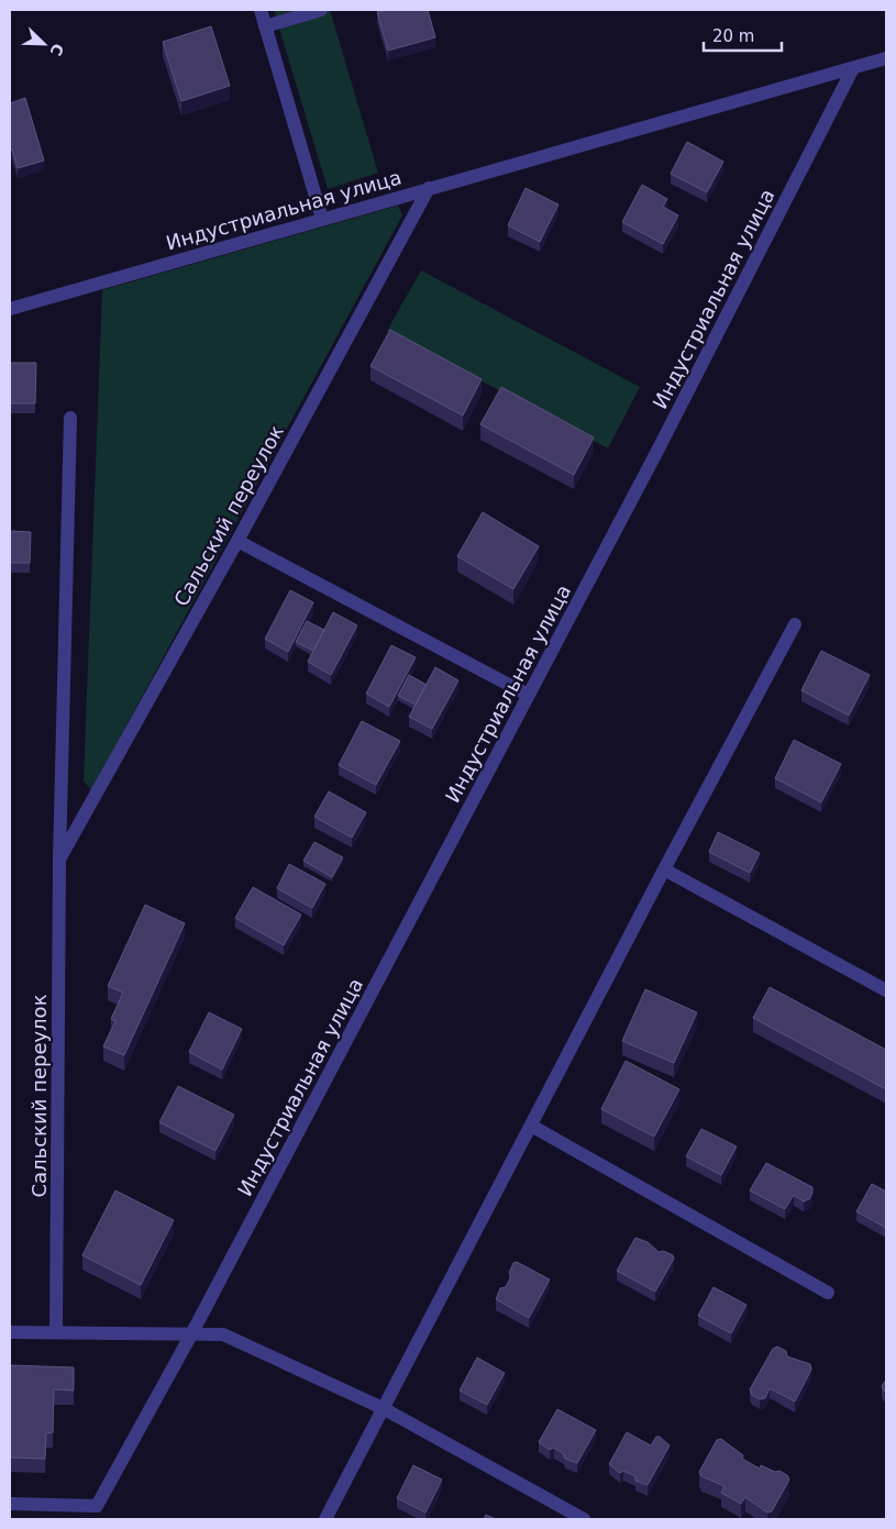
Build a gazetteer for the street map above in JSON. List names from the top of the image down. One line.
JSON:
{"streets":{"street":["Индустриальная улица","Сальский переулок"]},"crossings":[["Индустриальная улица","Сальский переулок"]],"scale_bar":"20 m","north":"bottom right"}
